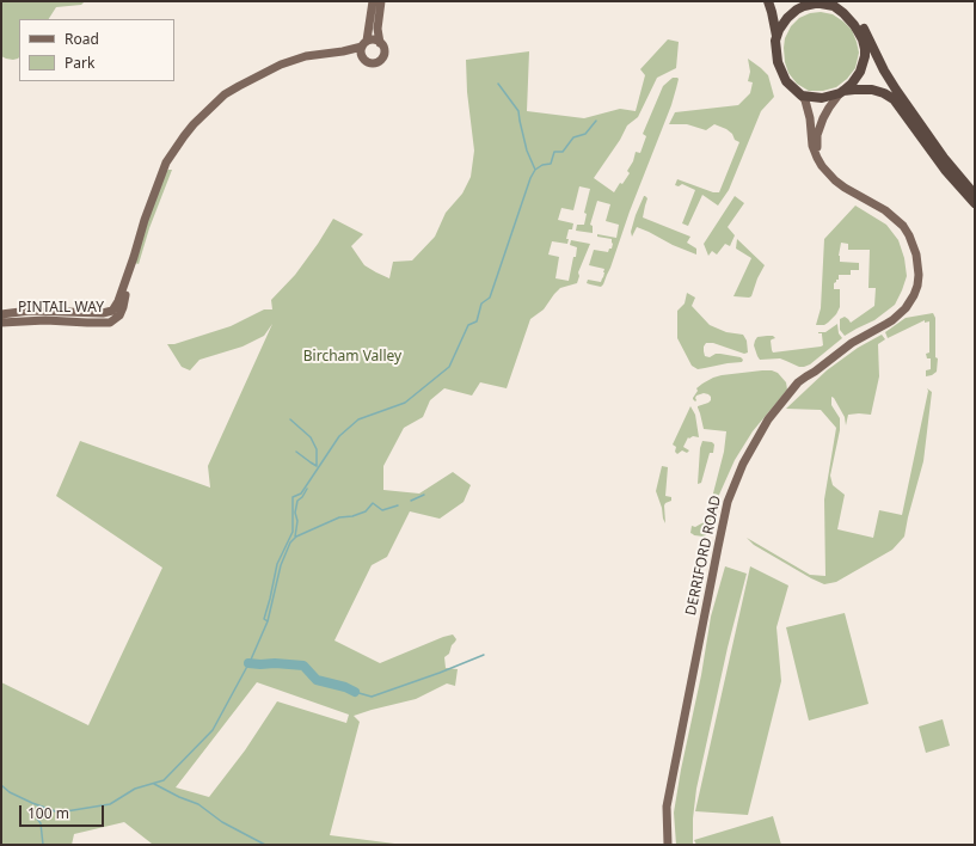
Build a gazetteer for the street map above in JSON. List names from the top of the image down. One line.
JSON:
{"streets":{"main road":["PINTAIL WAY","DERRIFORD ROAD"]},"parks":["Bircham Valley"],"legend":["Road","Park"],"scale_bar":"100 m"}
